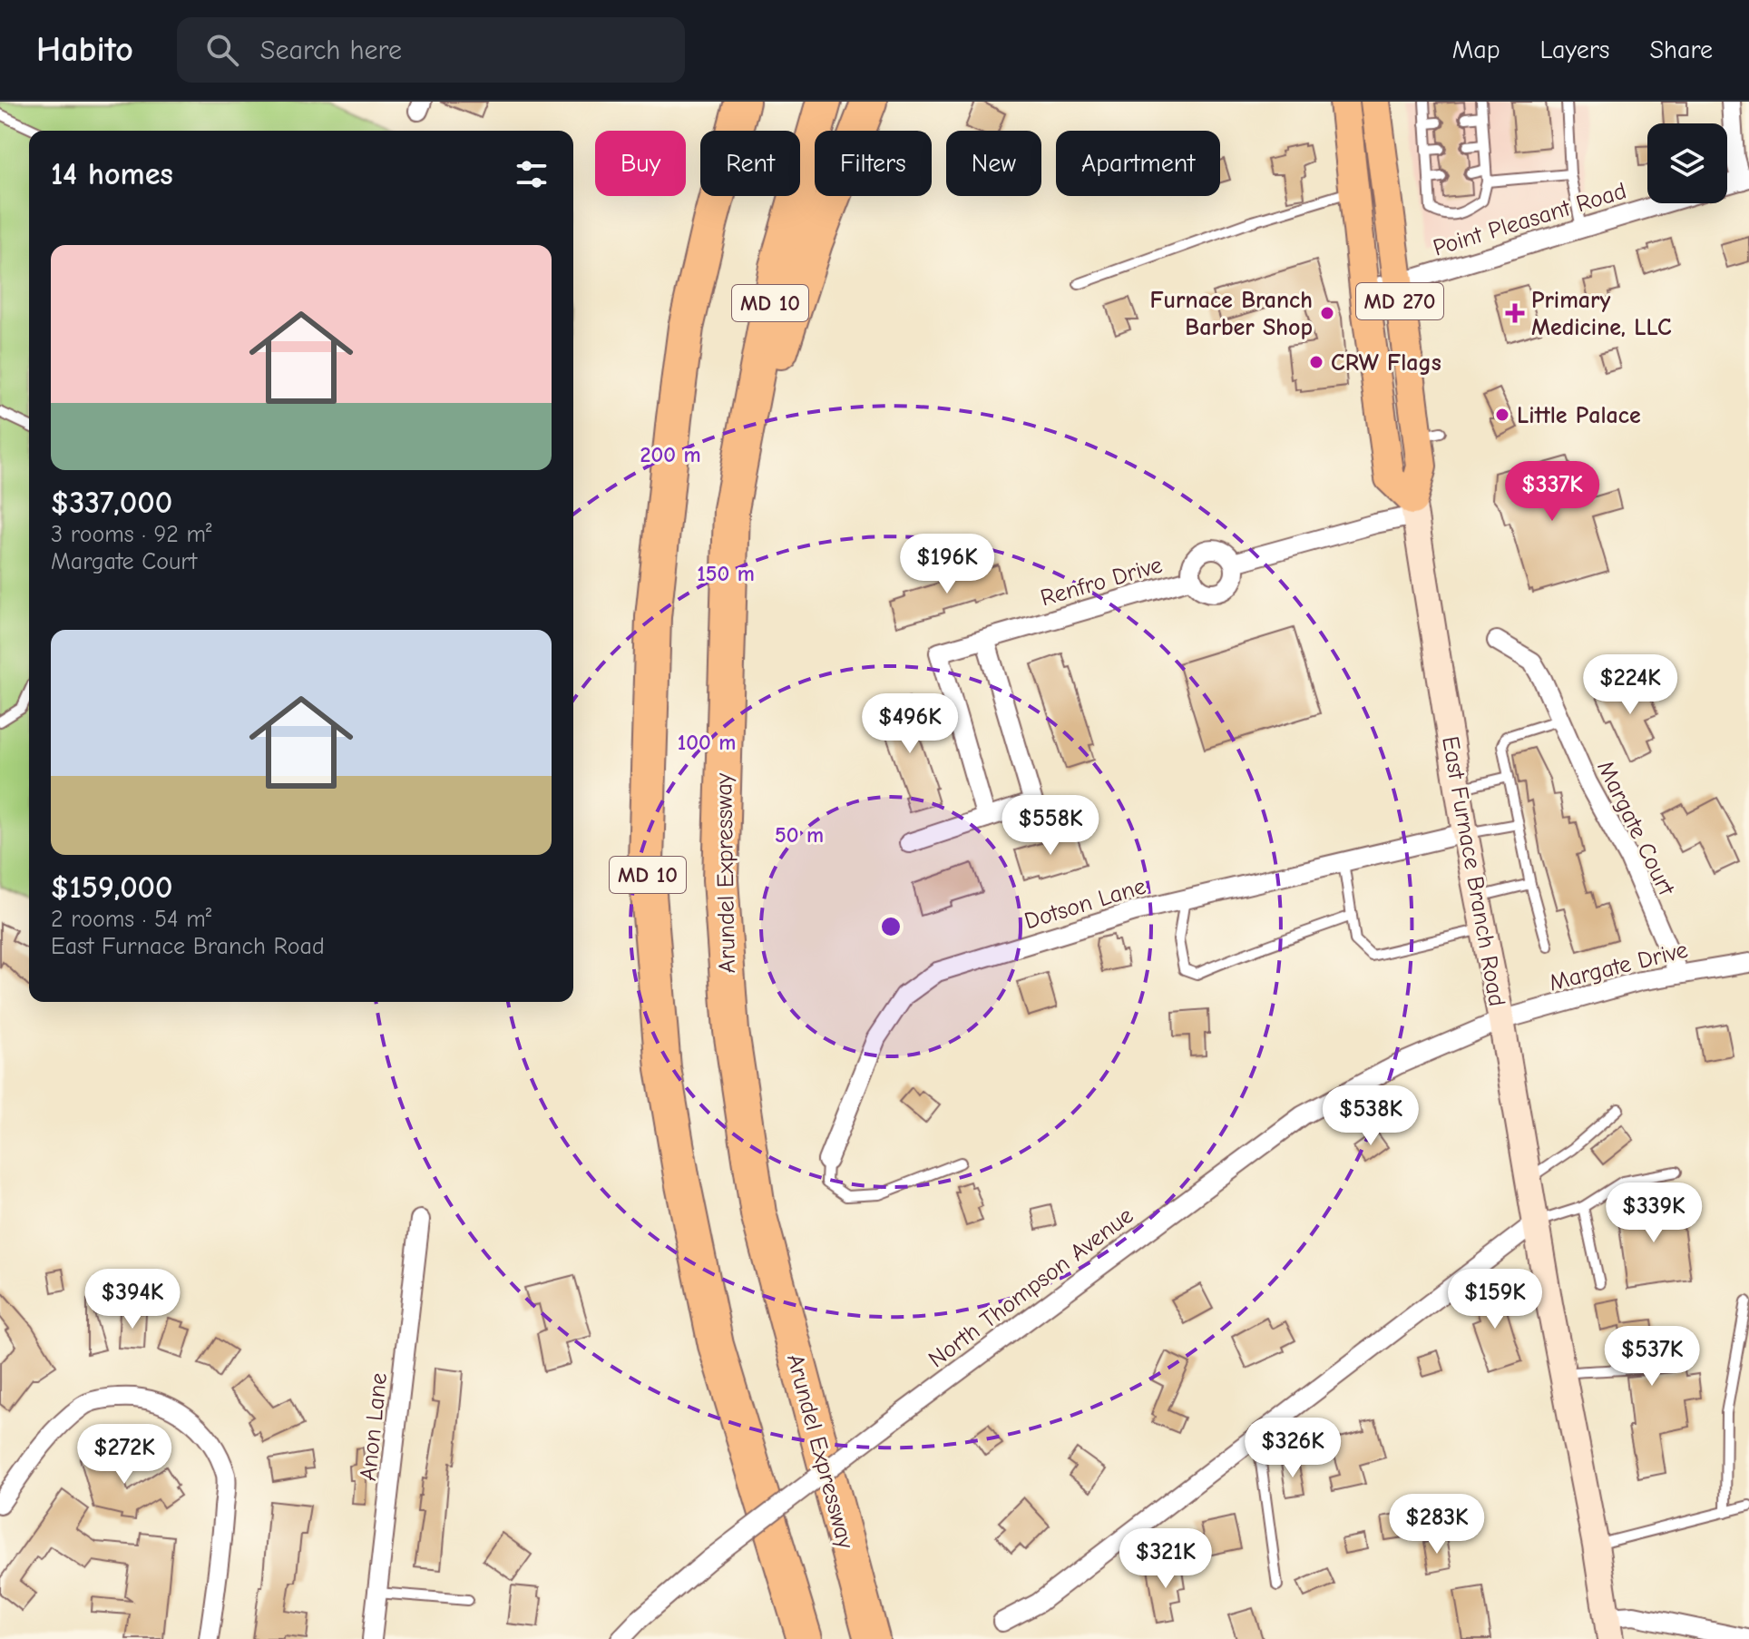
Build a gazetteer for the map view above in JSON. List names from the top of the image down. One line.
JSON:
{"streets":{"highway":["MD 10","Arundel Expressway"],"main road":["MD 270","East Furnace Branch Road"],"street":["Point Pleasant Road","Renfro Drive","Margate Court","Dotson Lane","Margate Drive","North Thompson Avenue","Anon Lane"]},"crossings":[["Point Pleasant Road","MD 270"],["Point Pleasant Road","East Furnace Branch Road"],["MD 270","East Furnace Branch Road"],["Margate Court","Margate Drive"],["East Furnace Branch Road","Dotson Lane"],["East Furnace Branch Road","Margate Drive"],["East Furnace Branch Road","North Thompson Avenue"],["Margate Drive","North Thompson Avenue"]],"places":{"other":["Furnace Branch Barber Shop","CRW Flags","Little Palace"],"health":["Primary Medicine, LLC"]},"page":{"header":"Habito","search":"Search here","nav":["Map","Layers","Share"],"chip":["Buy","Rent","Filters","New","Apartment"],"heading":"14 homes","list":[{"name":"$337,000","note":"3 rooms · 92 m² · Margate Court"},{"name":"$159,000","note":"2 rooms · 54 m² · East Furnace Branch Road"}],"price":["$337K","$196K","$224K","$496K","$558K","$538K","$339K","$394K","$159K","$537K","$326K","$272K","$283K","$321K"]},"rings":["200 m","150 m","100 m","50 m"]}
